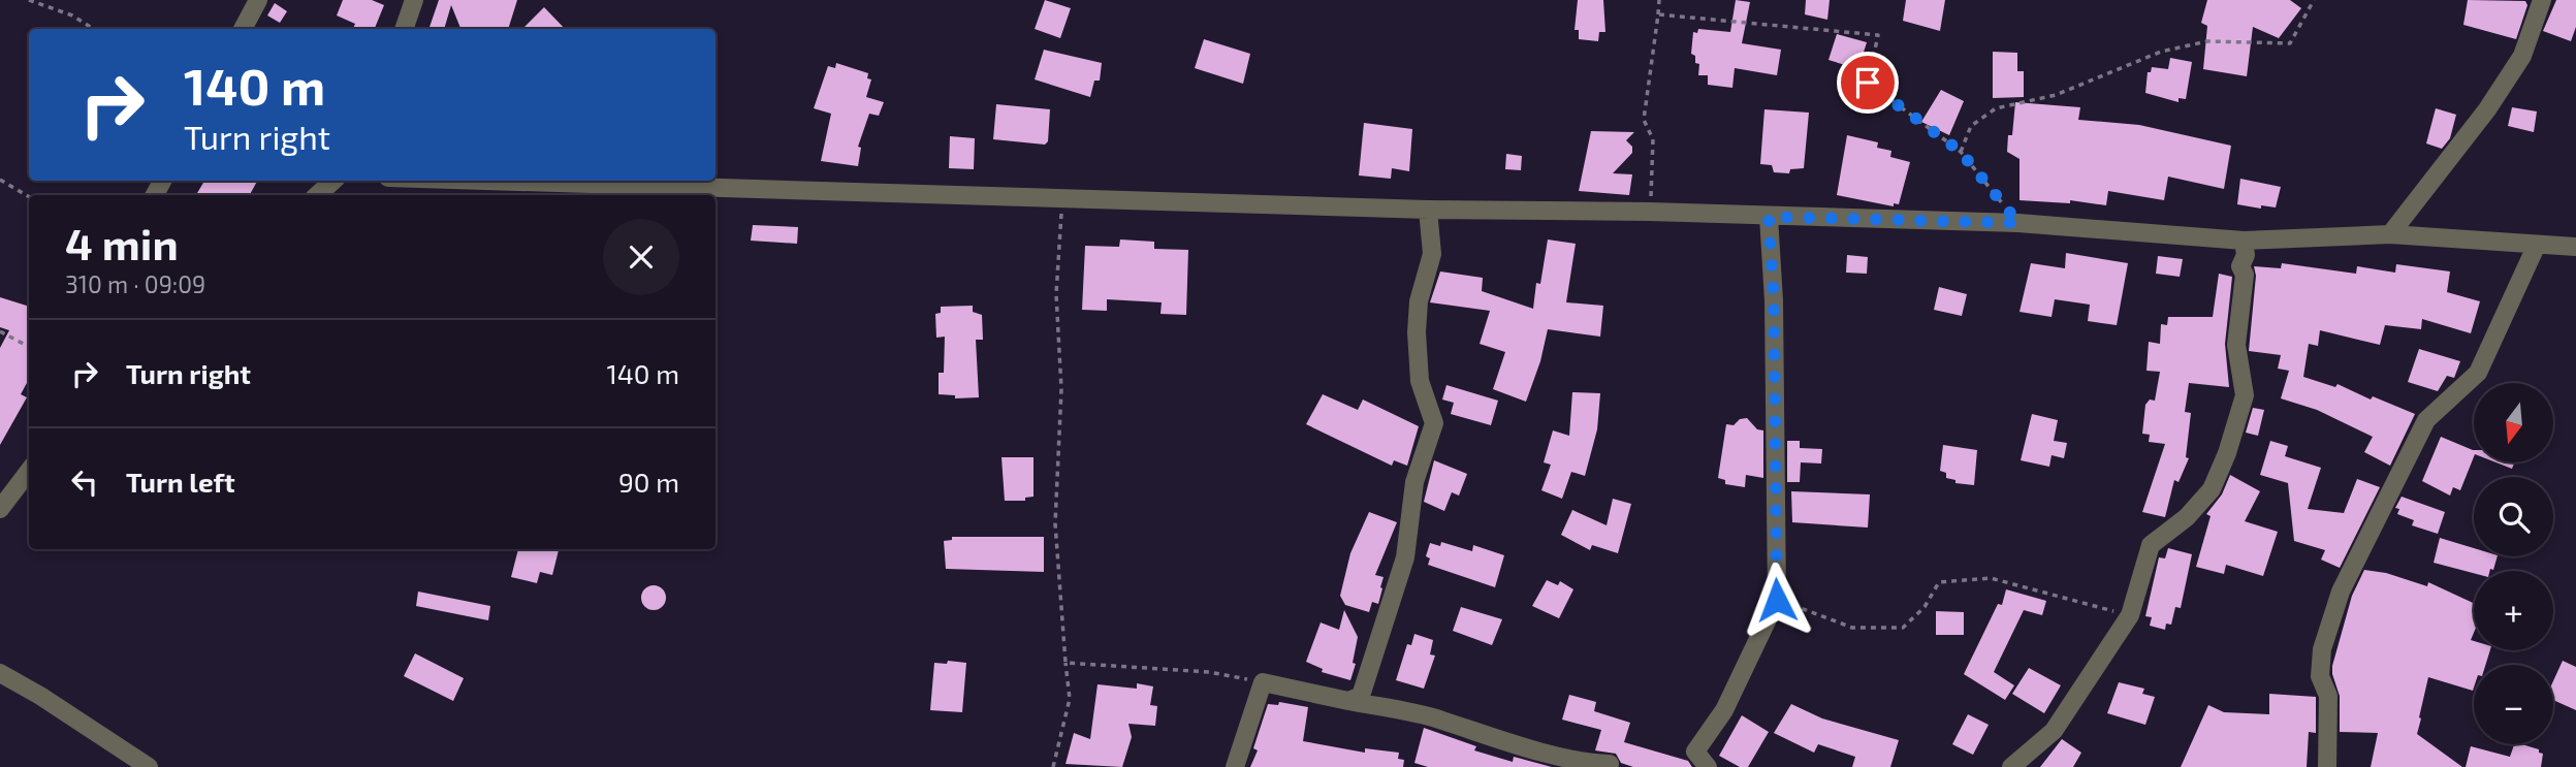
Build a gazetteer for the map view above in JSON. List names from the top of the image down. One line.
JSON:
{"north":"bottom","page":{"turn":["140 m","Turn right"],"heading":["4 min","310 m · 09:09"],"list":[{"name":"Turn right","value":"140 m"},{"name":"Turn left","value":"90 m"}],"map_buttons":["+","−"]}}
